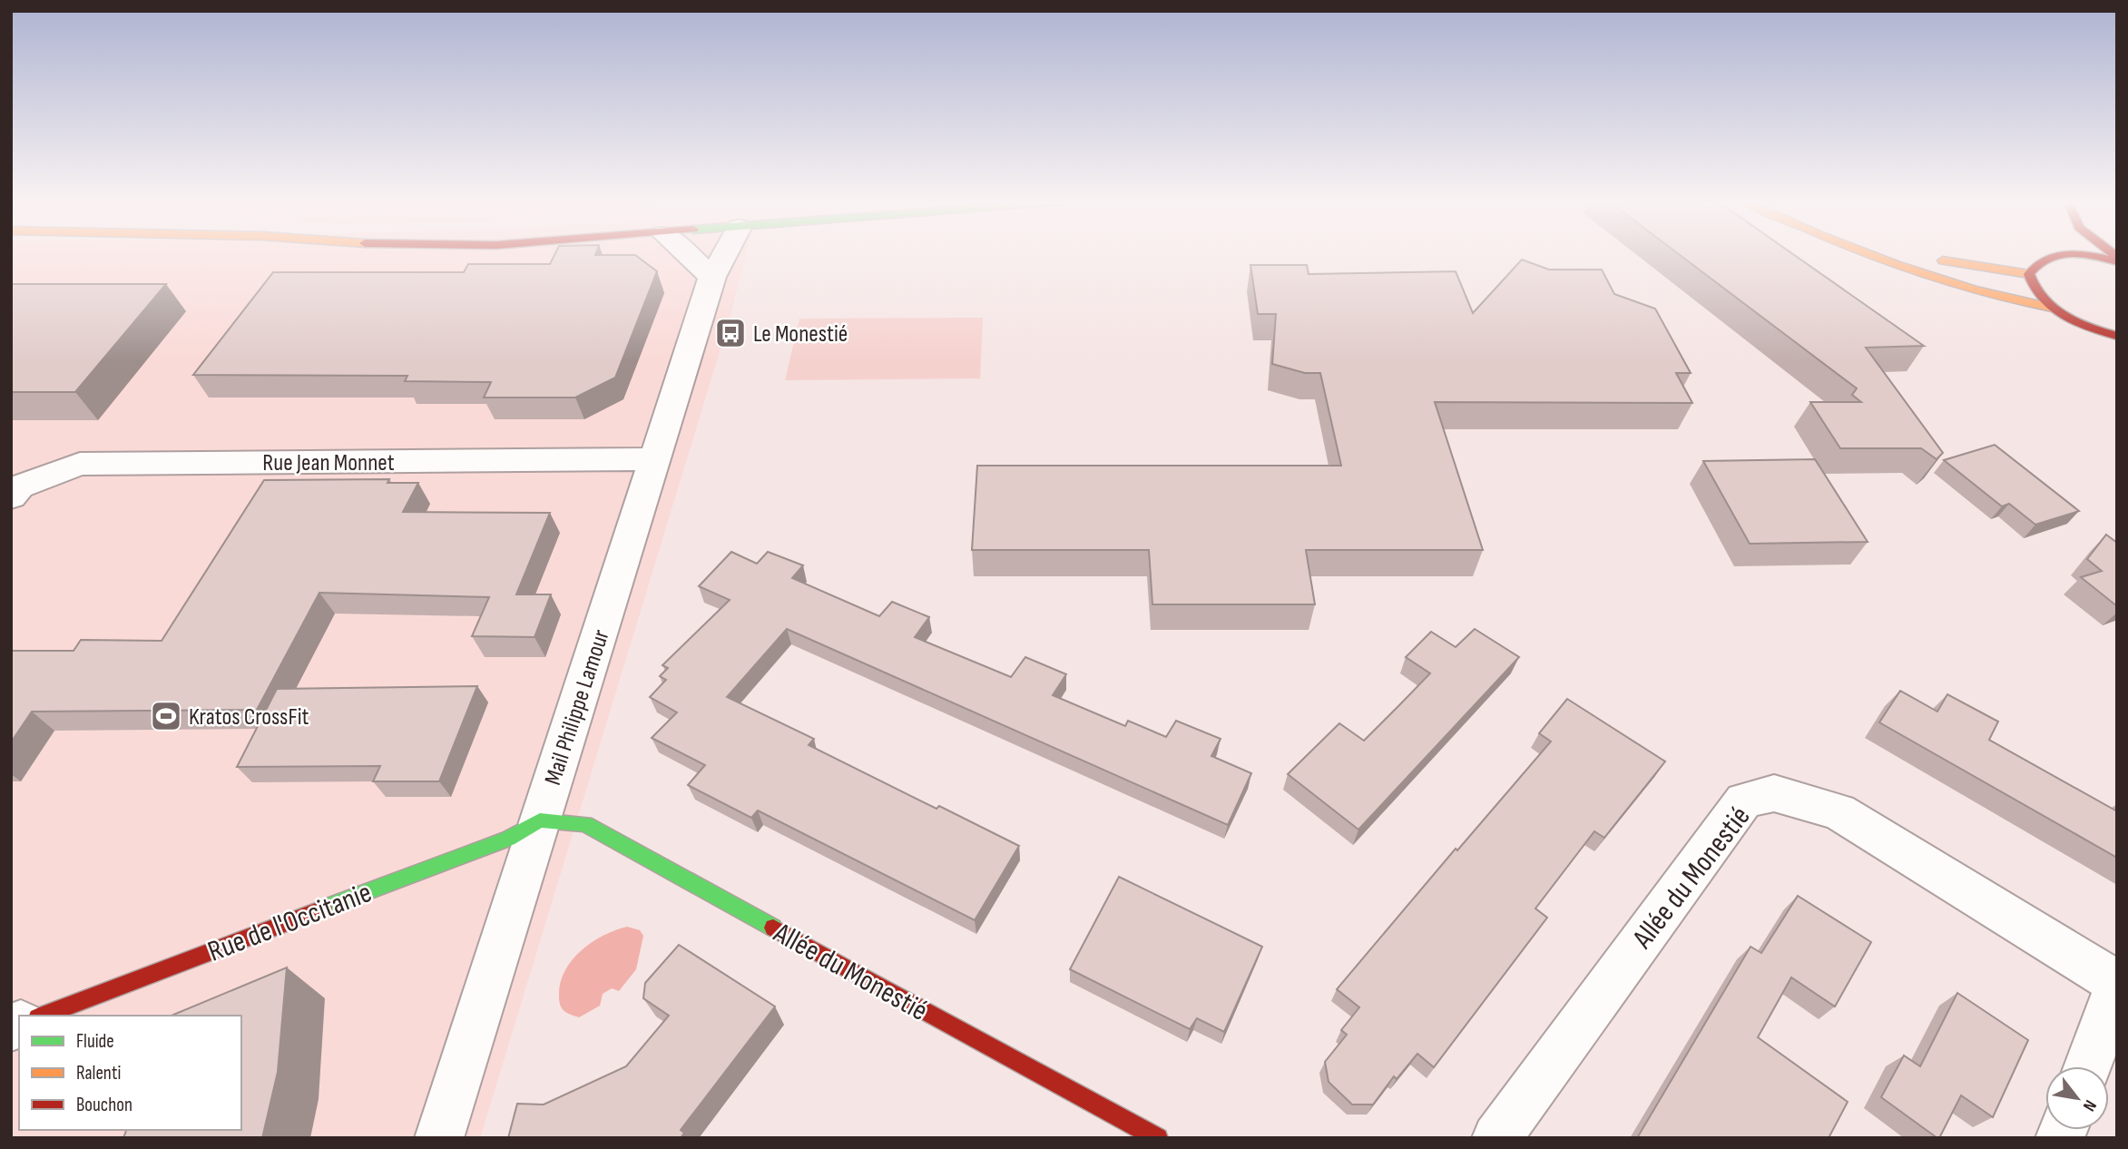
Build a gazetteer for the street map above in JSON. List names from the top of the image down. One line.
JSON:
{"streets":{"street":["Rue Jean Monnet","Mail Philippe Lamour","Allée du Monestié","Rue de l'Occitanie"]},"crossings":[["Rue Jean Monnet","Mail Philippe Lamour"],["Mail Philippe Lamour","Allée du Monestié"],["Mail Philippe Lamour","Rue de l'Occitanie"],["Allée du Monestié","Rue de l'Occitanie"]],"places":{"bus stop":["Le Monestié"],"sports":["Kratos CrossFit"]},"legend":["Fluide","Ralenti","Bouchon"],"north":"bottom right"}
